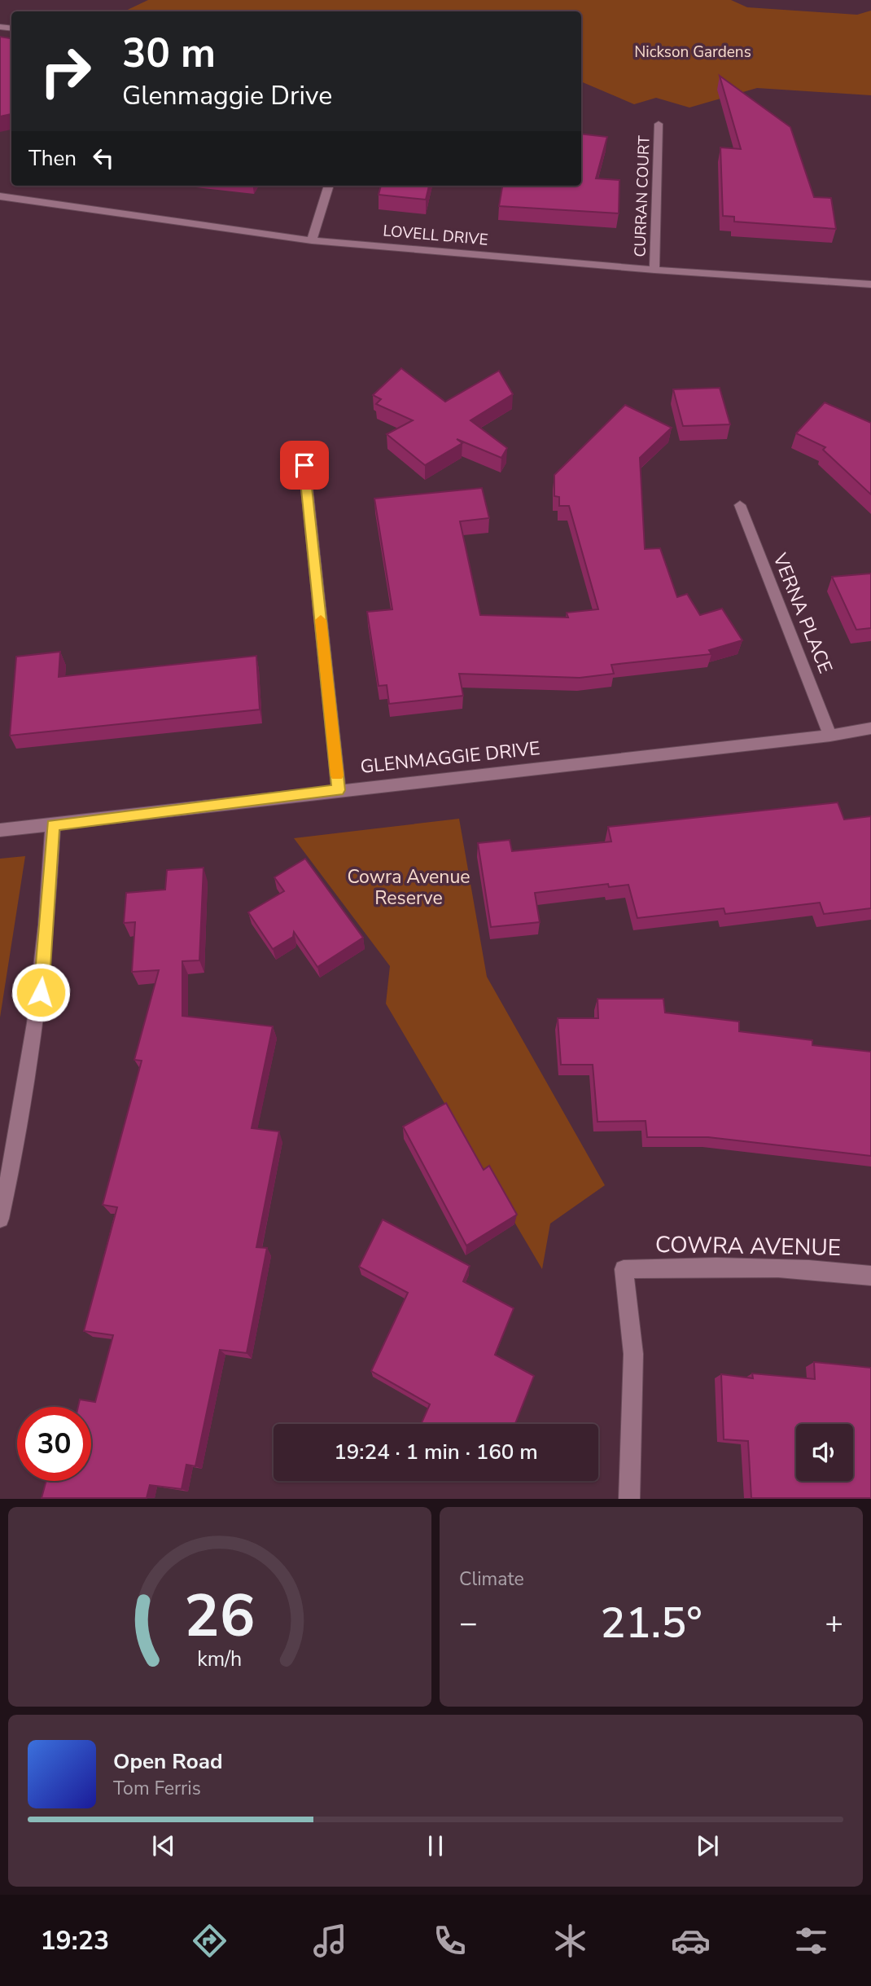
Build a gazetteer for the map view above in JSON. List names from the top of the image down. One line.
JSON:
{"streets":{"street":["CURRAN COURT","LOVELL DRIVE","VERNA PLACE","GLENMAGGIE DRIVE","COWRA AVENUE"]},"crossings":[["CURRAN COURT","LOVELL DRIVE"],["VERNA PLACE","GLENMAGGIE DRIVE"]],"parks":["Nickson Gardens","Cowra Avenue Reserve"],"page":{"turn":["30 m","Glenmaggie Drive"],"then":"Then","limit":"30","trip":"19:24 · 1 min · 160 m","tile":"Climate","heat":["−","21.5°","+"],"song":["Open Road","Tom Ferris"],"tabs":"19:23","gauge":["26","km/h"]}}
